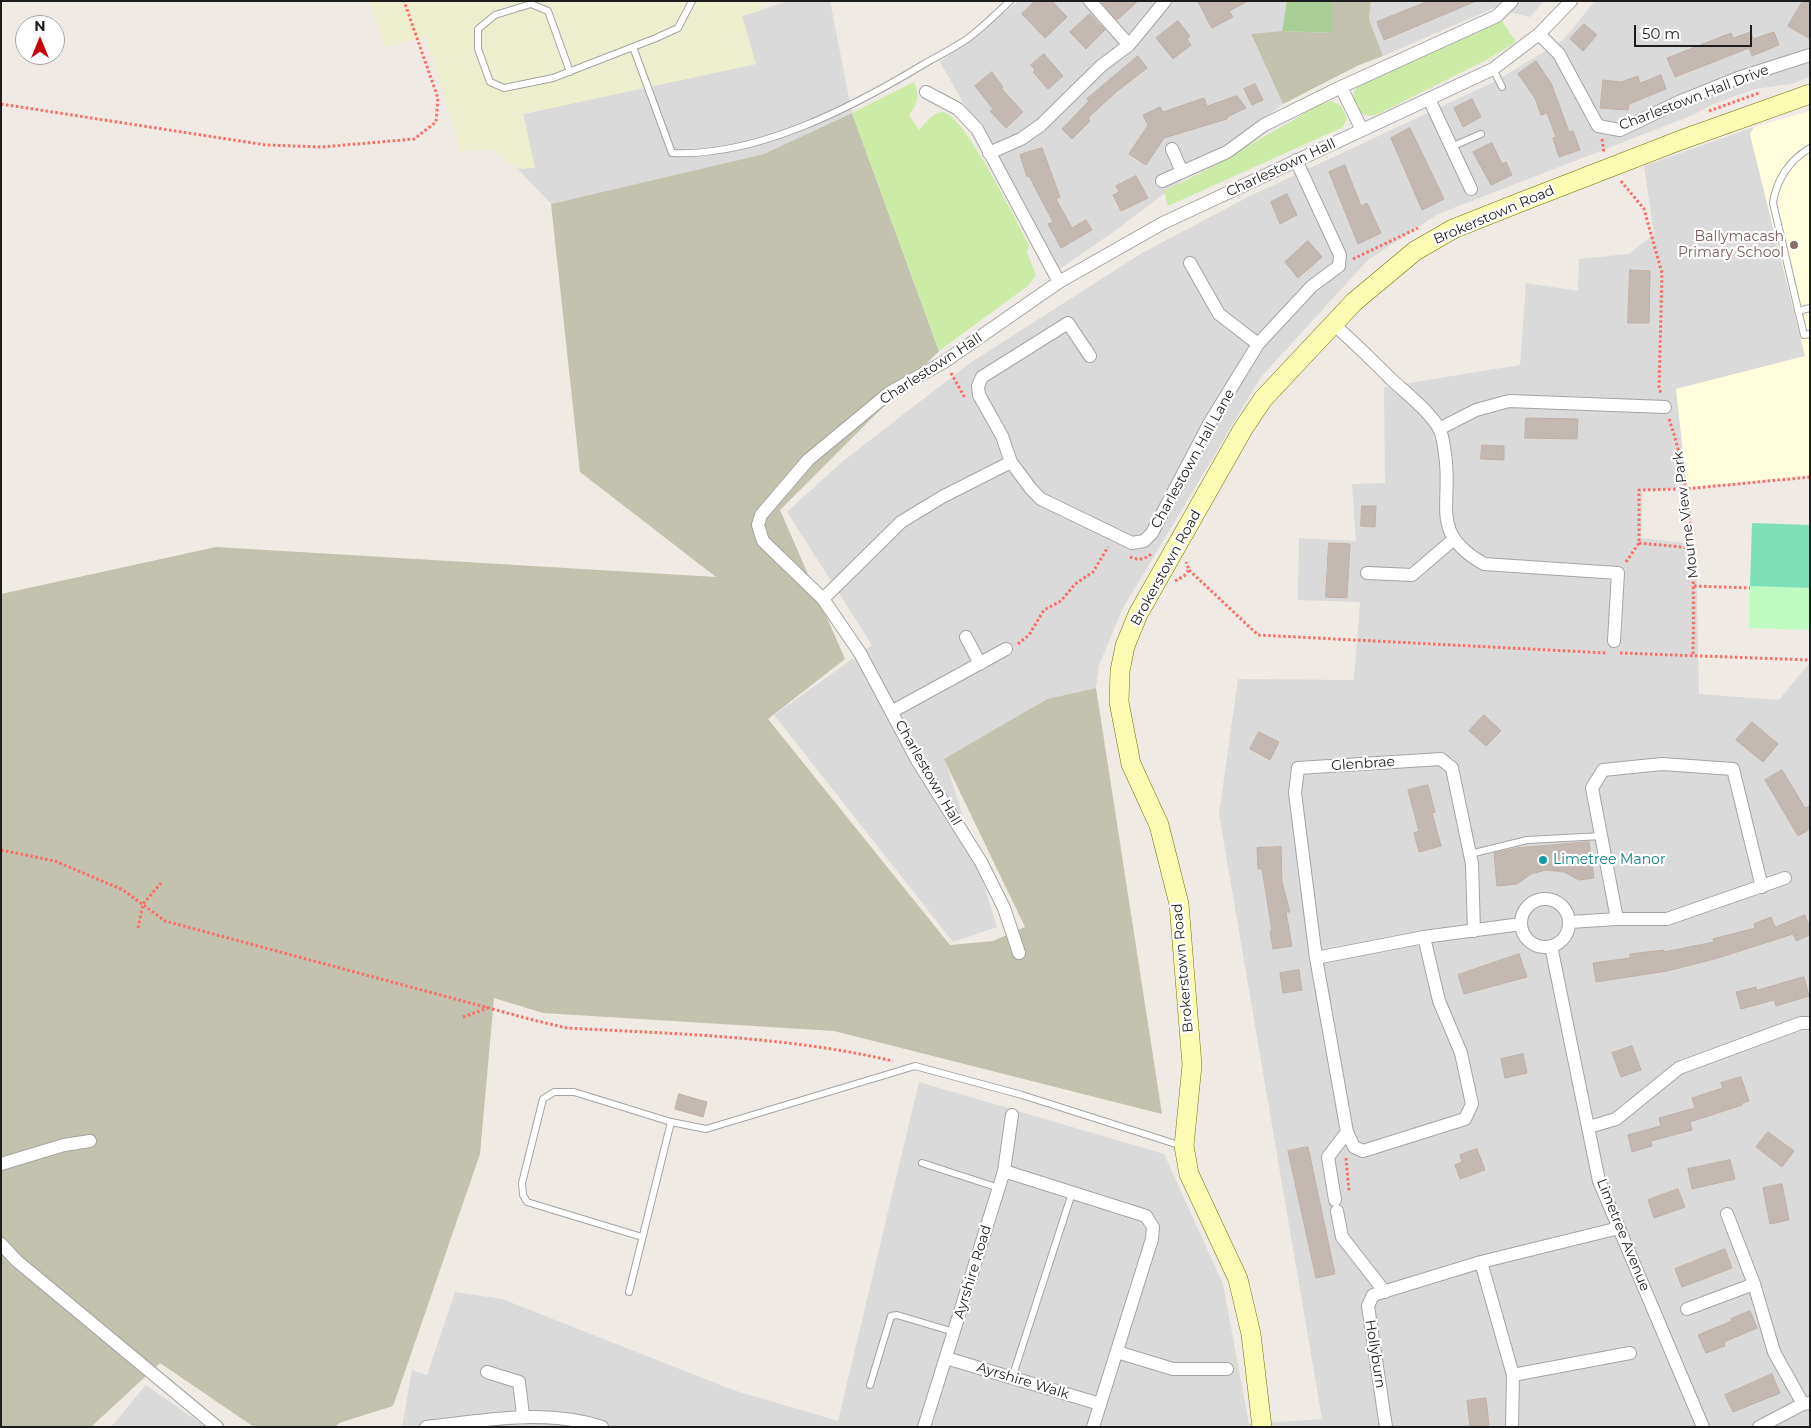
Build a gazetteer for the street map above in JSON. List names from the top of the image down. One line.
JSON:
{"streets":{"street":["Charlestown Hall Drive","Charlestown Hall","Brokerstown Road","Charlestown Hall Lane","Glenbrae","Limetree Avenue","Ayrshire Road","Hollyburn","Ayrshire Walk"],"path":["Mourne View Park"]},"crossings":[["Charlestown Hall Drive","Charlestown Hall"],["Charlestown Hall","Charlestown Hall Lane"],["Brokerstown Road","Mourne View Park"],["Limetree Avenue","Hollyburn"],["Ayrshire Road","Ayrshire Walk"]],"places":["Ballymacash Primary School","Limetree Manor"],"scale_bar":"50 m","north":"top"}
